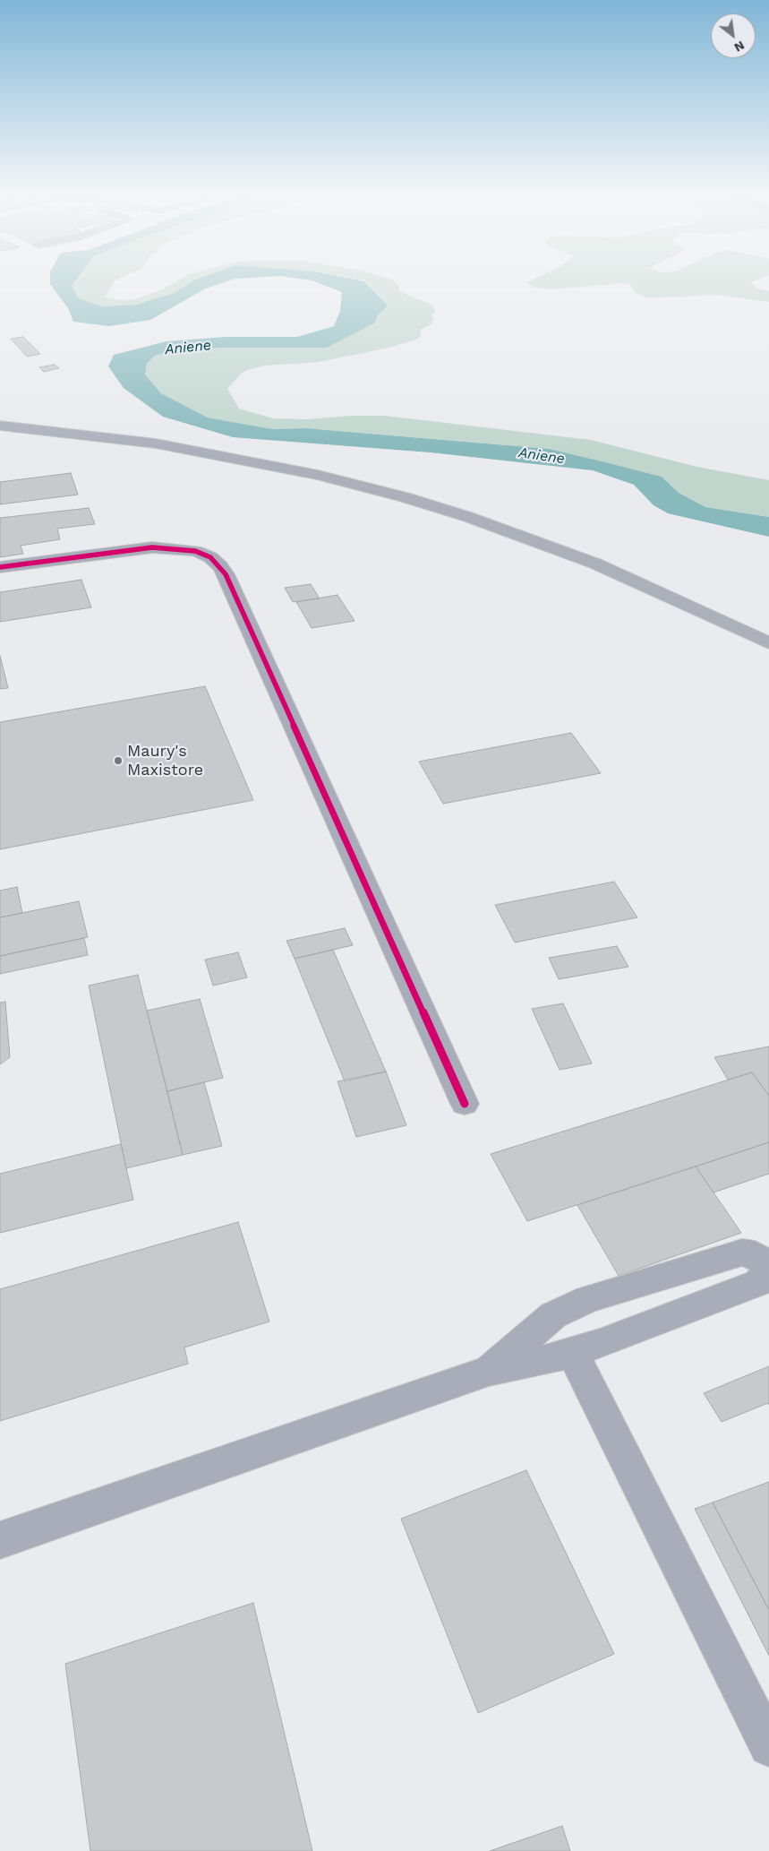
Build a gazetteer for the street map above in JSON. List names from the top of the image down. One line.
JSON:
{"water":["Aniene"],"places":["Maury's Maxistore"],"north":"bottom right"}
